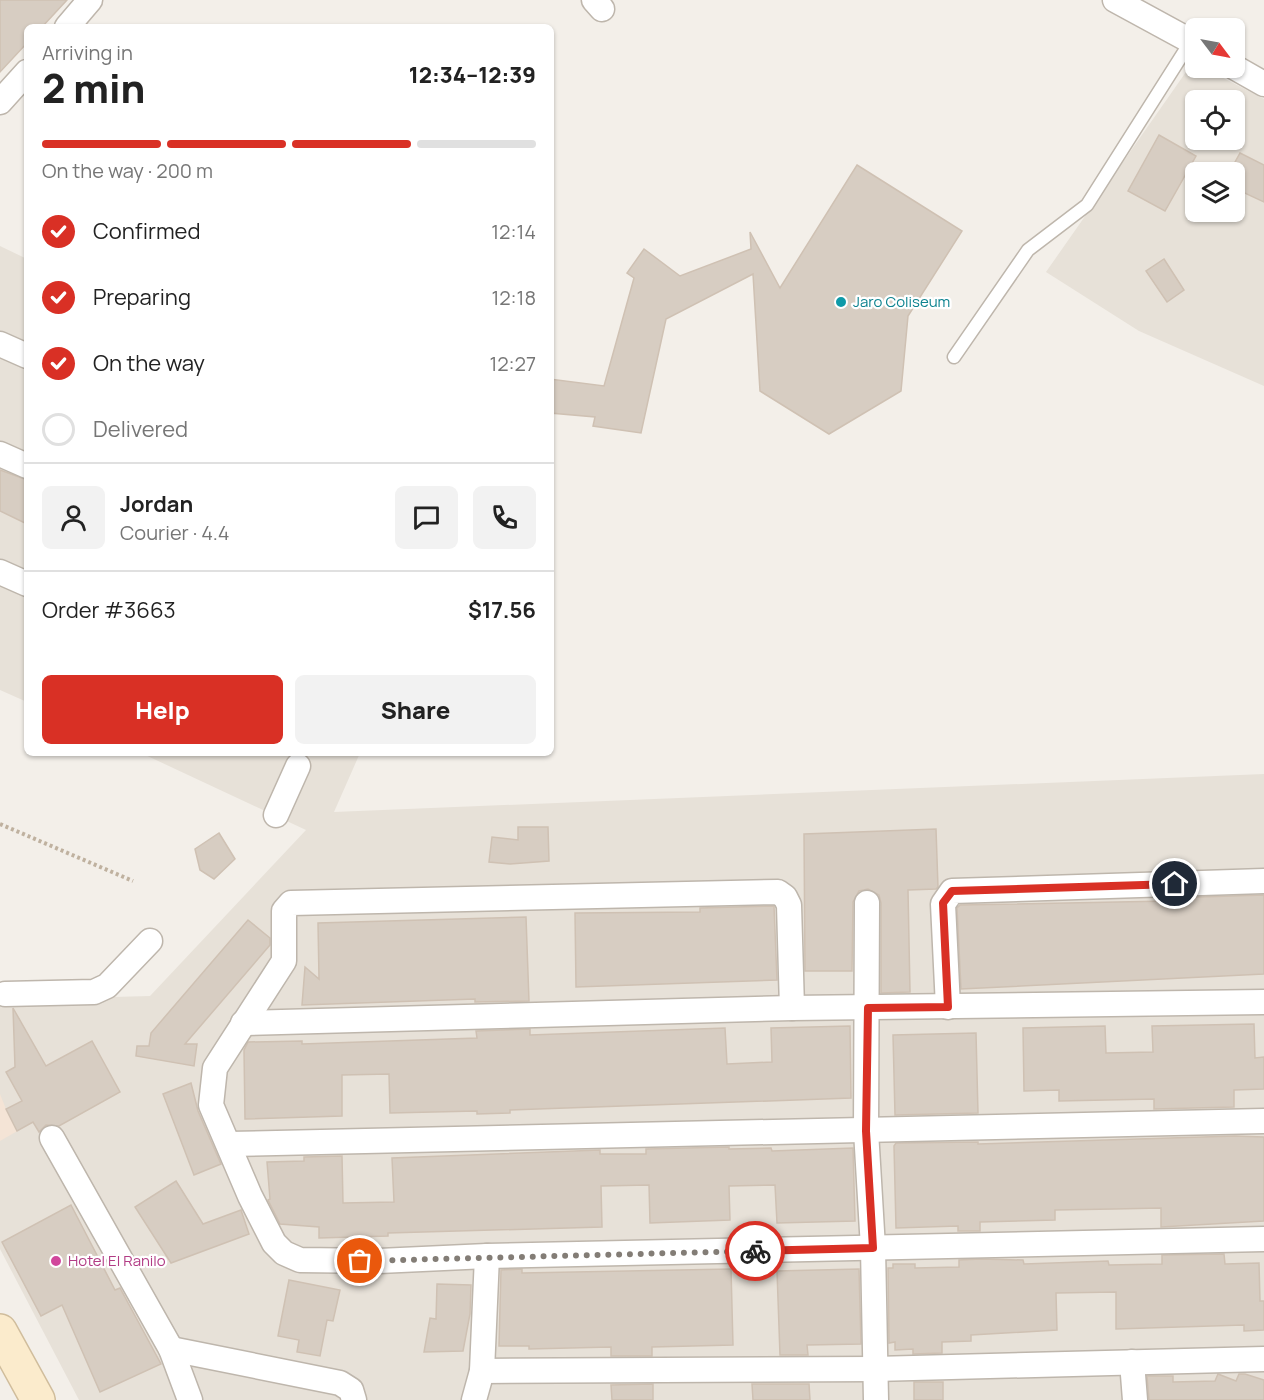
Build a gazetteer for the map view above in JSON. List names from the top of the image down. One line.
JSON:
{"places":["Jaro Coliseum","Hotel El Ranilo"],"north":"bottom right","page":{"heading":["2 min","Arriving in","12:34–12:39"],"panel":["Jordan","Courier · 4.4","Order #3663","$17.56"],"bar":"On the way · 200 m","list":[["Confirmed","12:14"],["Preparing","12:18"],["On the way","12:27"],"Delivered"],"buttons":["Help","Share"]}}
